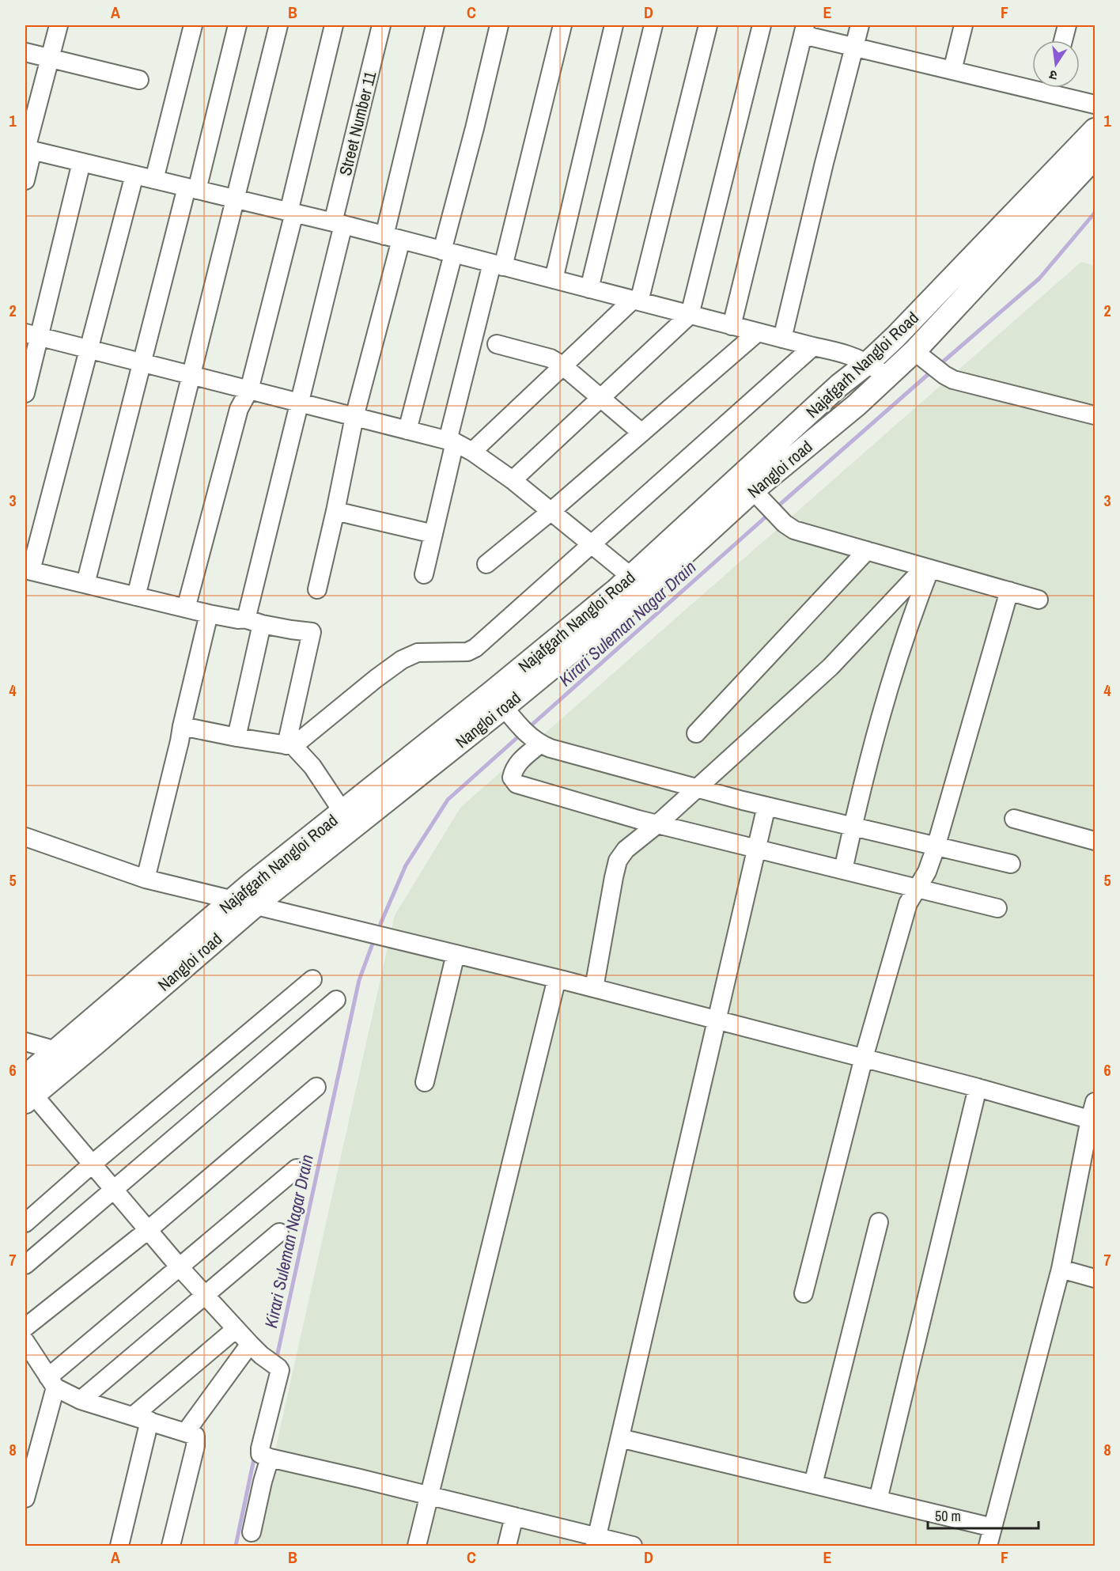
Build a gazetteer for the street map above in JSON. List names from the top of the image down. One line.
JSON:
{"streets":{"main road":["Najafgarh Nangloi Road","Nangloi road"],"street":["Street Number 11"]},"crossings":[["Najafgarh Nangloi Road","Nangloi road"]],"water":["Kirari Suleman Nagar Drain"],"scale_bar":"50 m","north":"bottom","grid":{"columns":["A","B","C","D","E","F"],"rows":["1","2","3","4","5","6","7","8"]}}
